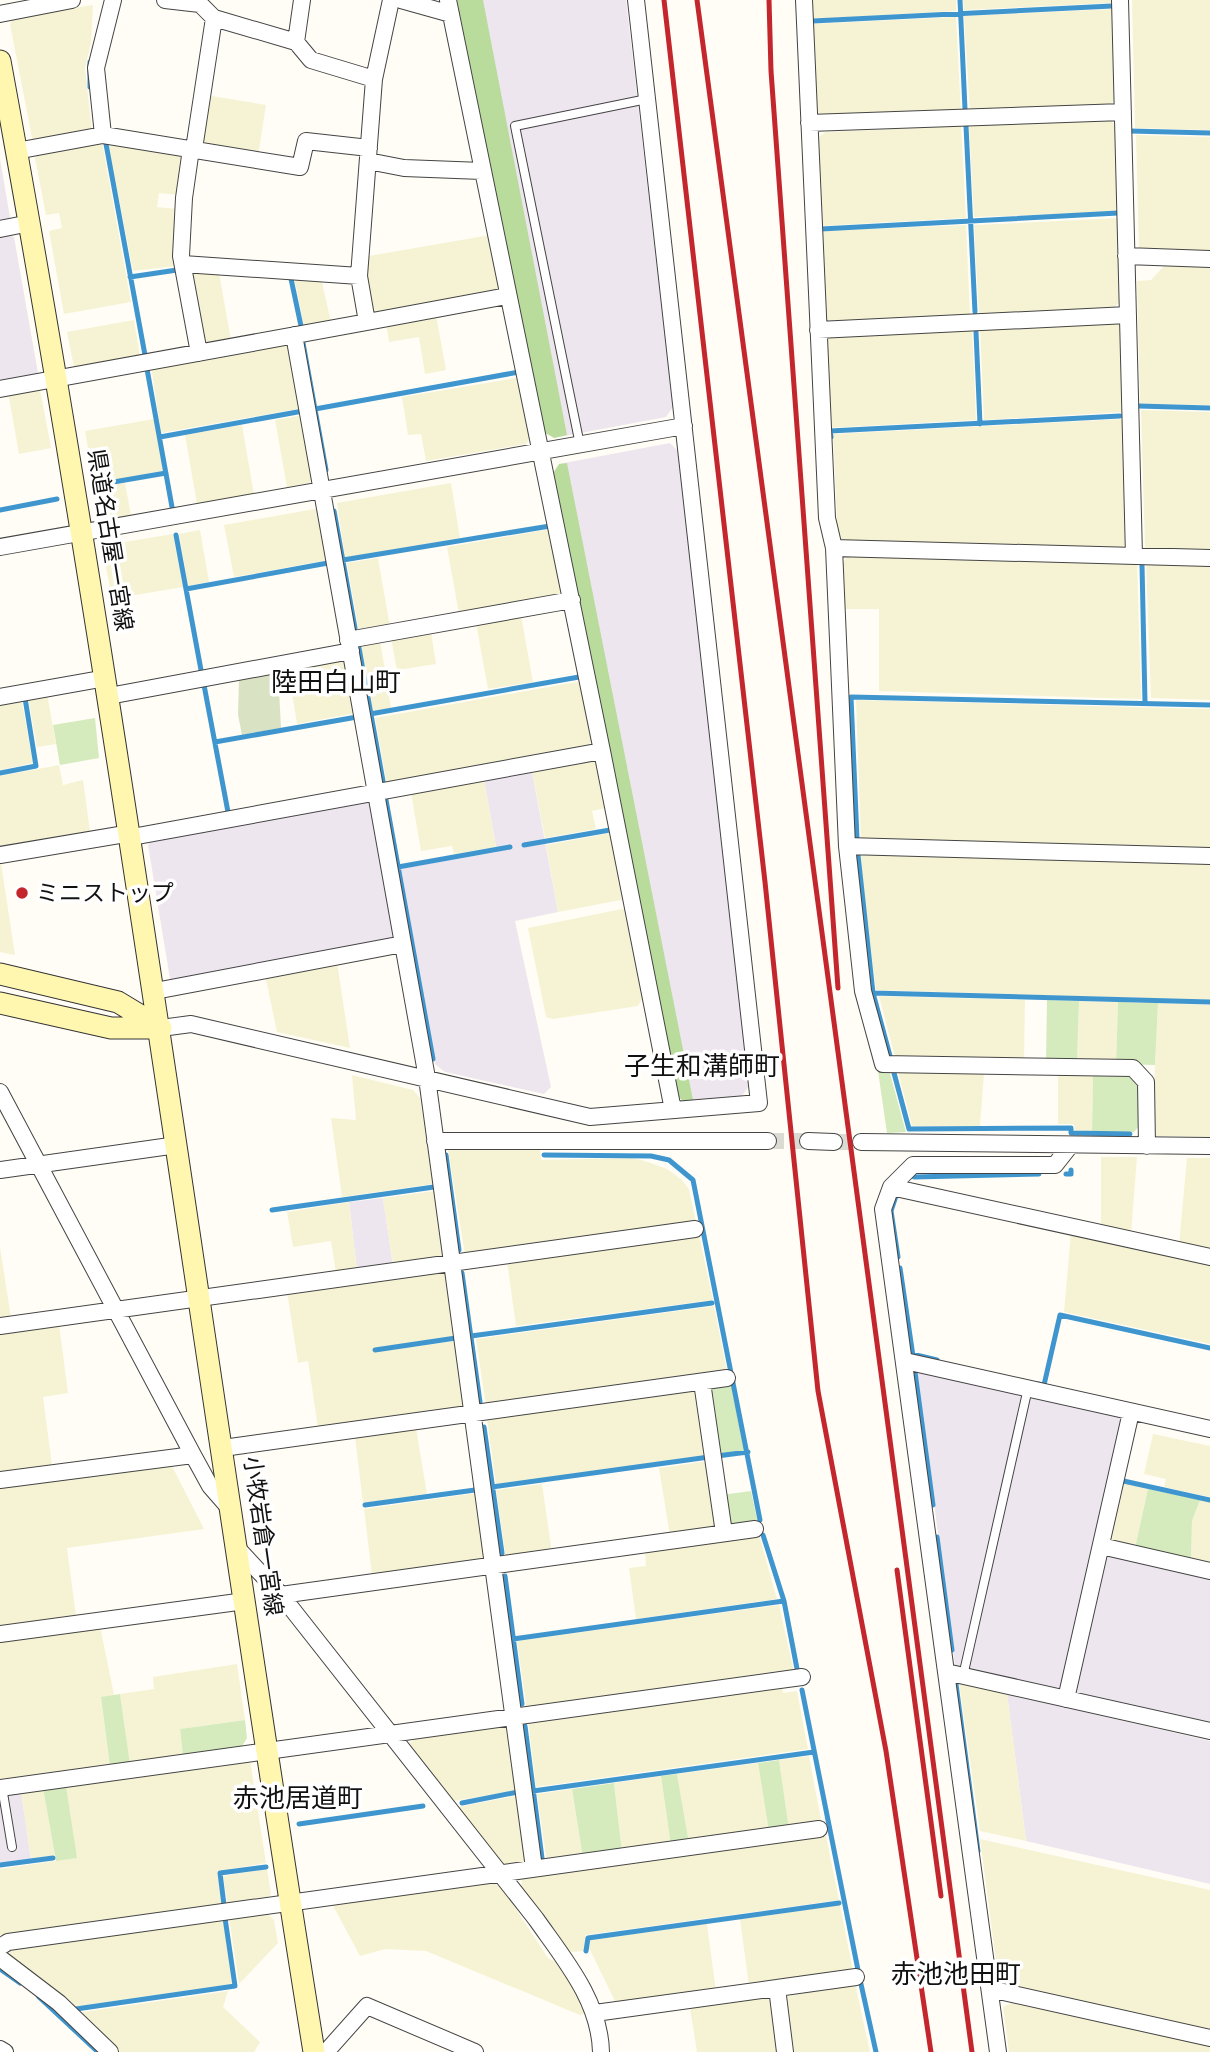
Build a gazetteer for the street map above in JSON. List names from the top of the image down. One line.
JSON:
{"streets":{"main road":["県道名古屋一宮線","小牧岩倉一宮線"]},"crossings":[["県道名古屋一宮線","小牧岩倉一宮線"]],"districts":["陸田白山町","子生和溝師町","赤池居道町","赤池池田町"],"places":["ミニストップ"]}
